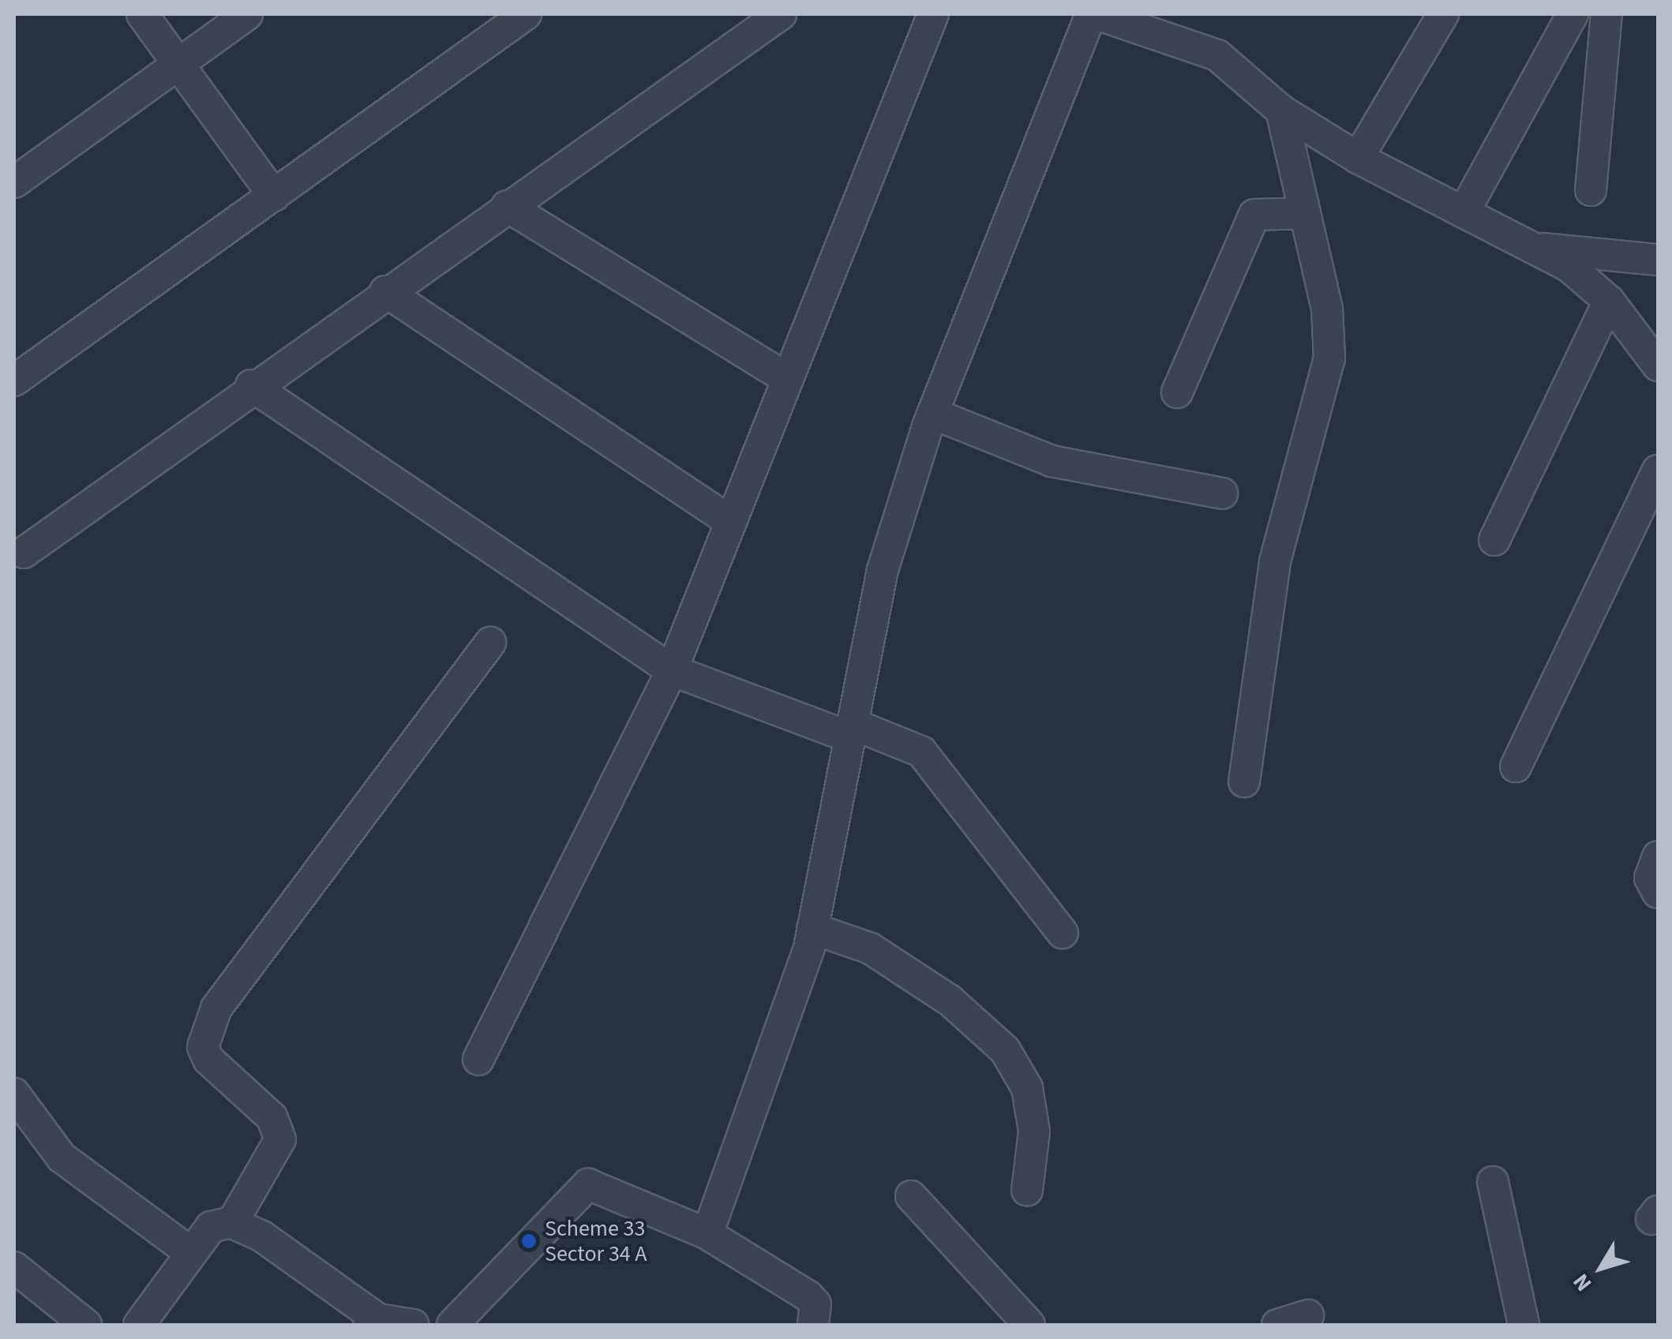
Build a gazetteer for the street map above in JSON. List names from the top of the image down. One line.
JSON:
{"places":["Scheme 33 Sector 34 A"],"north":"bottom left"}
